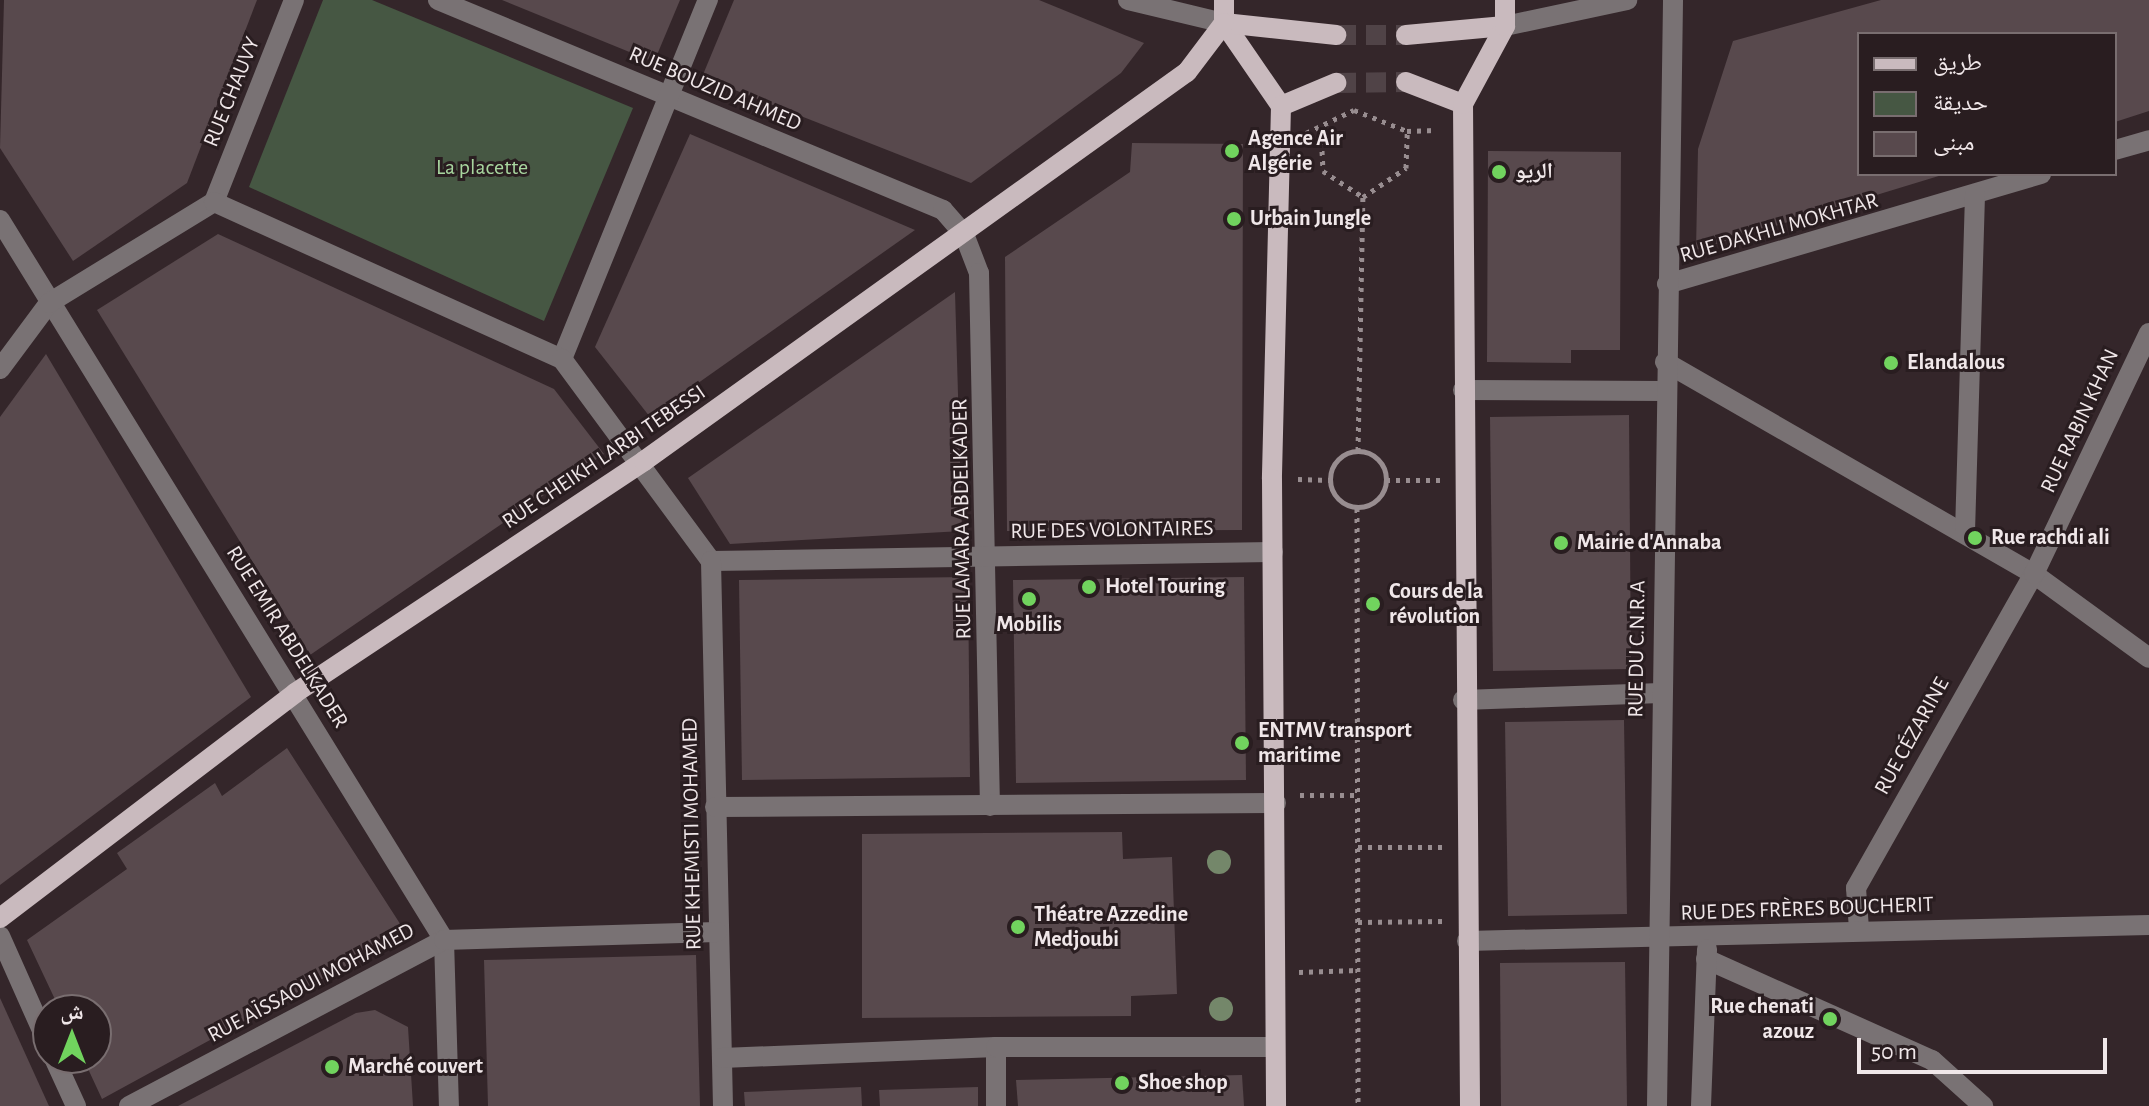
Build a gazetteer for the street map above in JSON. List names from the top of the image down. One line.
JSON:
{"streets":{"main road":["RUE CHEIKH LARBI TEBESSI"],"street":["RUE BOUZID AHMED","RUE CHAUVY","RUE DAKHLI MOKHTAR","RUE RABIN KHAN","RUE LAMARA ABDELKADER","RUE DES VOLONTAIRES","RUE EMIR ABDELKADER","RUE DU C.N.R.A","RUE CÉZARINE","RUE KHEMISTI MOHAMED","RUE DES FRÈRES BOUCHERIT","RUE AÏSSAOUI MOHAMED"]},"crossings":[["RUE BOUZID AHMED","RUE CHEIKH LARBI TEBESSI"],["RUE BOUZID AHMED","RUE LAMARA ABDELKADER"],["RUE DAKHLI MOKHTAR","RUE DU C.N.R.A"],["RUE RABIN KHAN","RUE CÉZARINE"],["RUE CHEIKH LARBI TEBESSI","RUE LAMARA ABDELKADER"],["RUE CHEIKH LARBI TEBESSI","RUE EMIR ABDELKADER"],["RUE LAMARA ABDELKADER","RUE DES VOLONTAIRES"],["RUE DES VOLONTAIRES","RUE KHEMISTI MOHAMED"],["RUE EMIR ABDELKADER","RUE AÏSSAOUI MOHAMED"],["RUE DU C.N.R.A","RUE DES FRÈRES BOUCHERIT"],["RUE CÉZARINE","RUE DES FRÈRES BOUCHERIT"],["RUE KHEMISTI MOHAMED","RUE AÏSSAOUI MOHAMED"]],"parks":["La placette"],"places":["Agence Air Algérie","الريو","Urbain Jungle","Elandalous","Rue rachdi ali","Mairie d'Annaba","Hotel Touring","Mobilis","Cours de la révolution","ENTMV transport maritime","Théatre Azzedine Medjoubi","Rue chenati azouz","Marché couvert","Shoe shop"],"legend":["طريق","حديقة","مبنى"],"scale_bar":"50 m","north":"top"}
